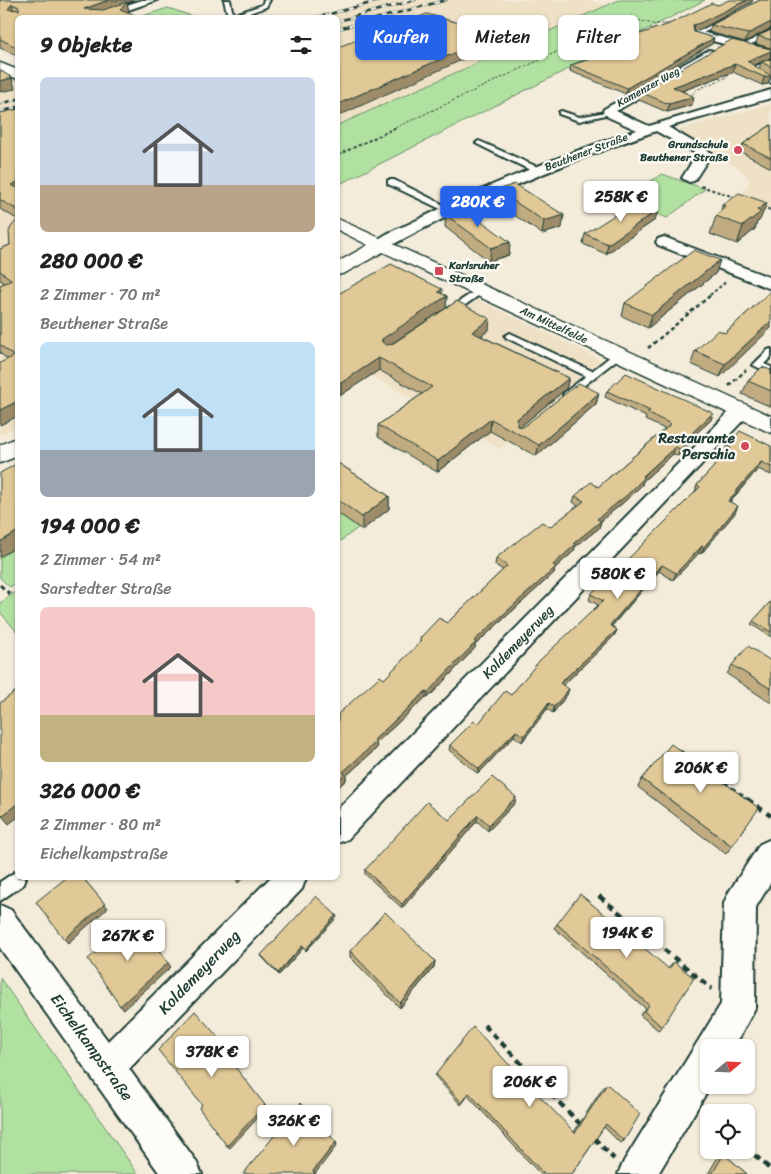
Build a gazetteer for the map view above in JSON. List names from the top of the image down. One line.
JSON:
{"streets":{"street":["Kamenzer Weg","Beuthener Straße","Am Mittelfelde","Koldemeyerweg","Eichelkampstraße"]},"crossings":[["Kamenzer Weg","Beuthener Straße"],["Beuthener Straße","Am Mittelfelde"],["Am Mittelfelde","Koldemeyerweg"],["Koldemeyerweg","Eichelkampstraße"]],"places":{"other":["Grundschule Beuthener Straße","Restaurante Perschia"],"transit":["Karlsruher Straße"]},"north":"right","page":{"chip":["Kaufen","Mieten","Filter"],"heading":"9 Objekte","list":[{"name":"280 000 €","note":"2 Zimmer · 70 m² · Beuthener Straße"},{"name":"194 000 €","note":"2 Zimmer · 54 m² · Sarstedter Straße"},{"name":"326 000 €","note":"2 Zimmer · 80 m² · Eichelkampstraße"}],"price":["258K €","280K €","580K €","206K €","194K €","267K €","378K €","206K €","326K €"]}}
